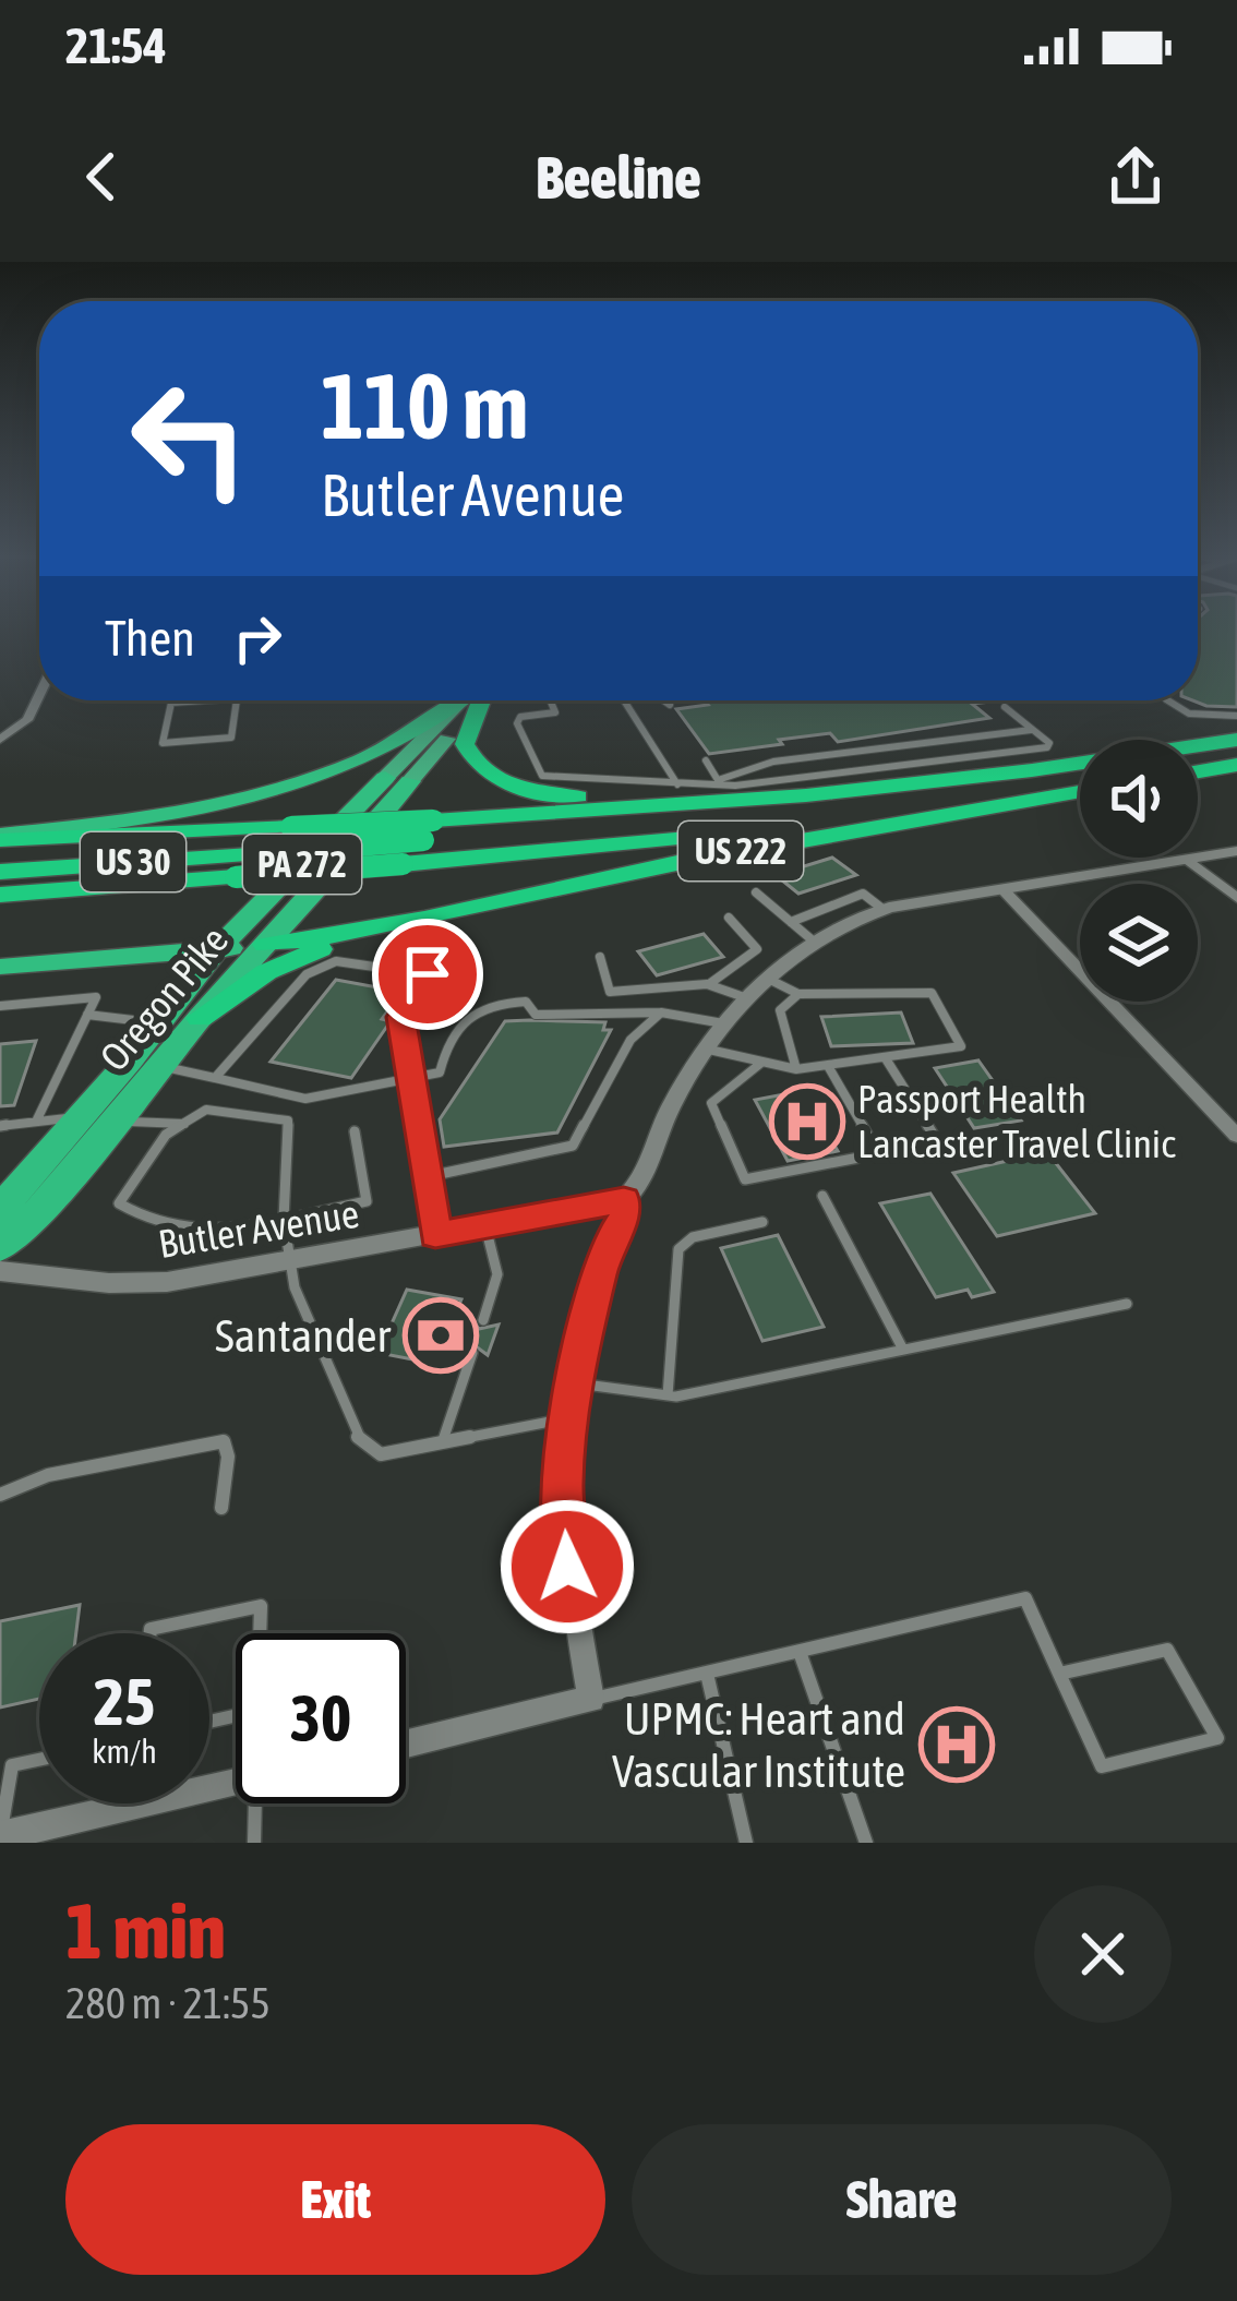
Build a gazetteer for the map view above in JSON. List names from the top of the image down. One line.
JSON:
{"streets":{"highway":["US 222","US 30","PA 272","Oregon Pike"],"street":["Butler Avenue"]},"crossings":[["US 222","US 30"],["US 222","Oregon Pike"]],"places":{"hospital":["Passport Health Lancaster Travel Clinic","UPMC: Heart and Vascular Institute"],"bank":["Santander"]},"page":{"status":"21:54","header":"Beeline","turn":["110 m","Butler Avenue"],"then":"Then","speed":"25 km/h","limit":"30","heading":["1 min","280 m · 21:55"],"buttons":["Exit","Share"]}}
